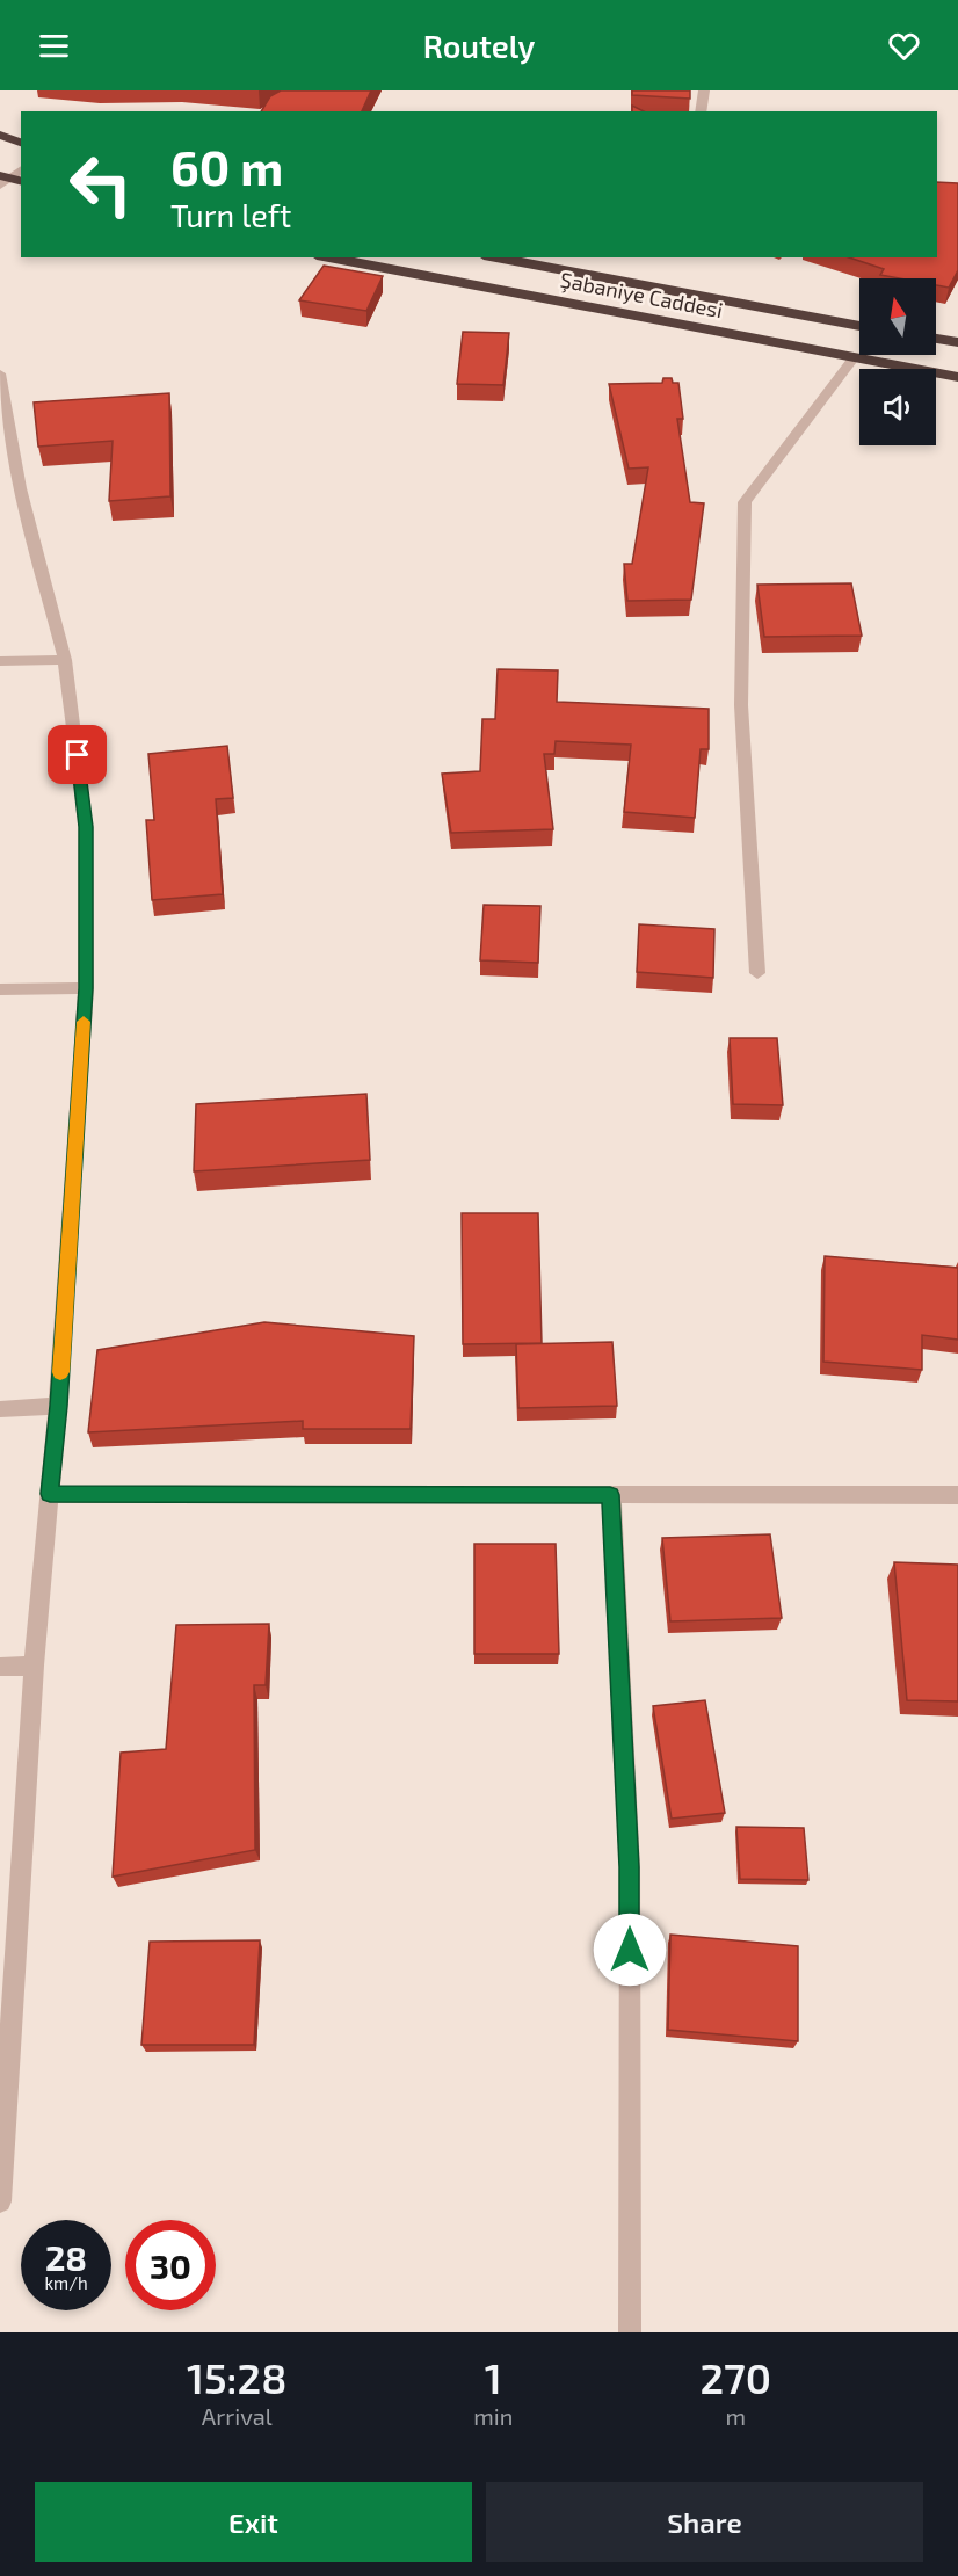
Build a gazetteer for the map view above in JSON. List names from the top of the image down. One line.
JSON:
{"streets":{"highway":["Şabaniye Caddesi"]},"north":"top","page":{"header":"Routely","turn":["60 m","Turn left"],"speed":"28 km/h","limit":"30","eta":["15:28","Arrival","1","min","270","m"],"buttons":["Exit","Share"]}}
